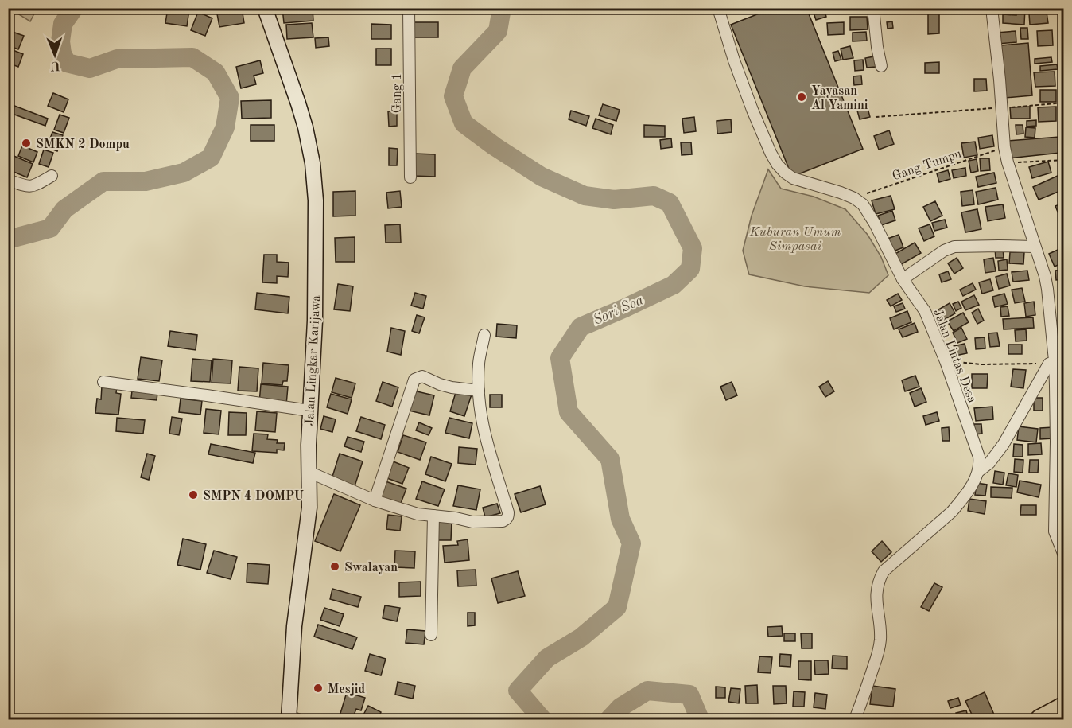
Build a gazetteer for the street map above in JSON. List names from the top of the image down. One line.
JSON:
{"streets":{"main road":["Jalan Lingkar Karijawa"],"street":["Gang 1","Jalan Lintas Desa"],"path":["Gang Tumpu"]},"crossings":[["Gang Tumpu","Jalan Lintas Desa"]],"water":["Sori Soa"],"parks":["Kuburan Umum Simpasai"],"places":["Yayasan Al Yamini","SMKN 2 Dompu","SMPN 4 DOMPU","Swalayan","Mesjid"],"north":"bottom"}
